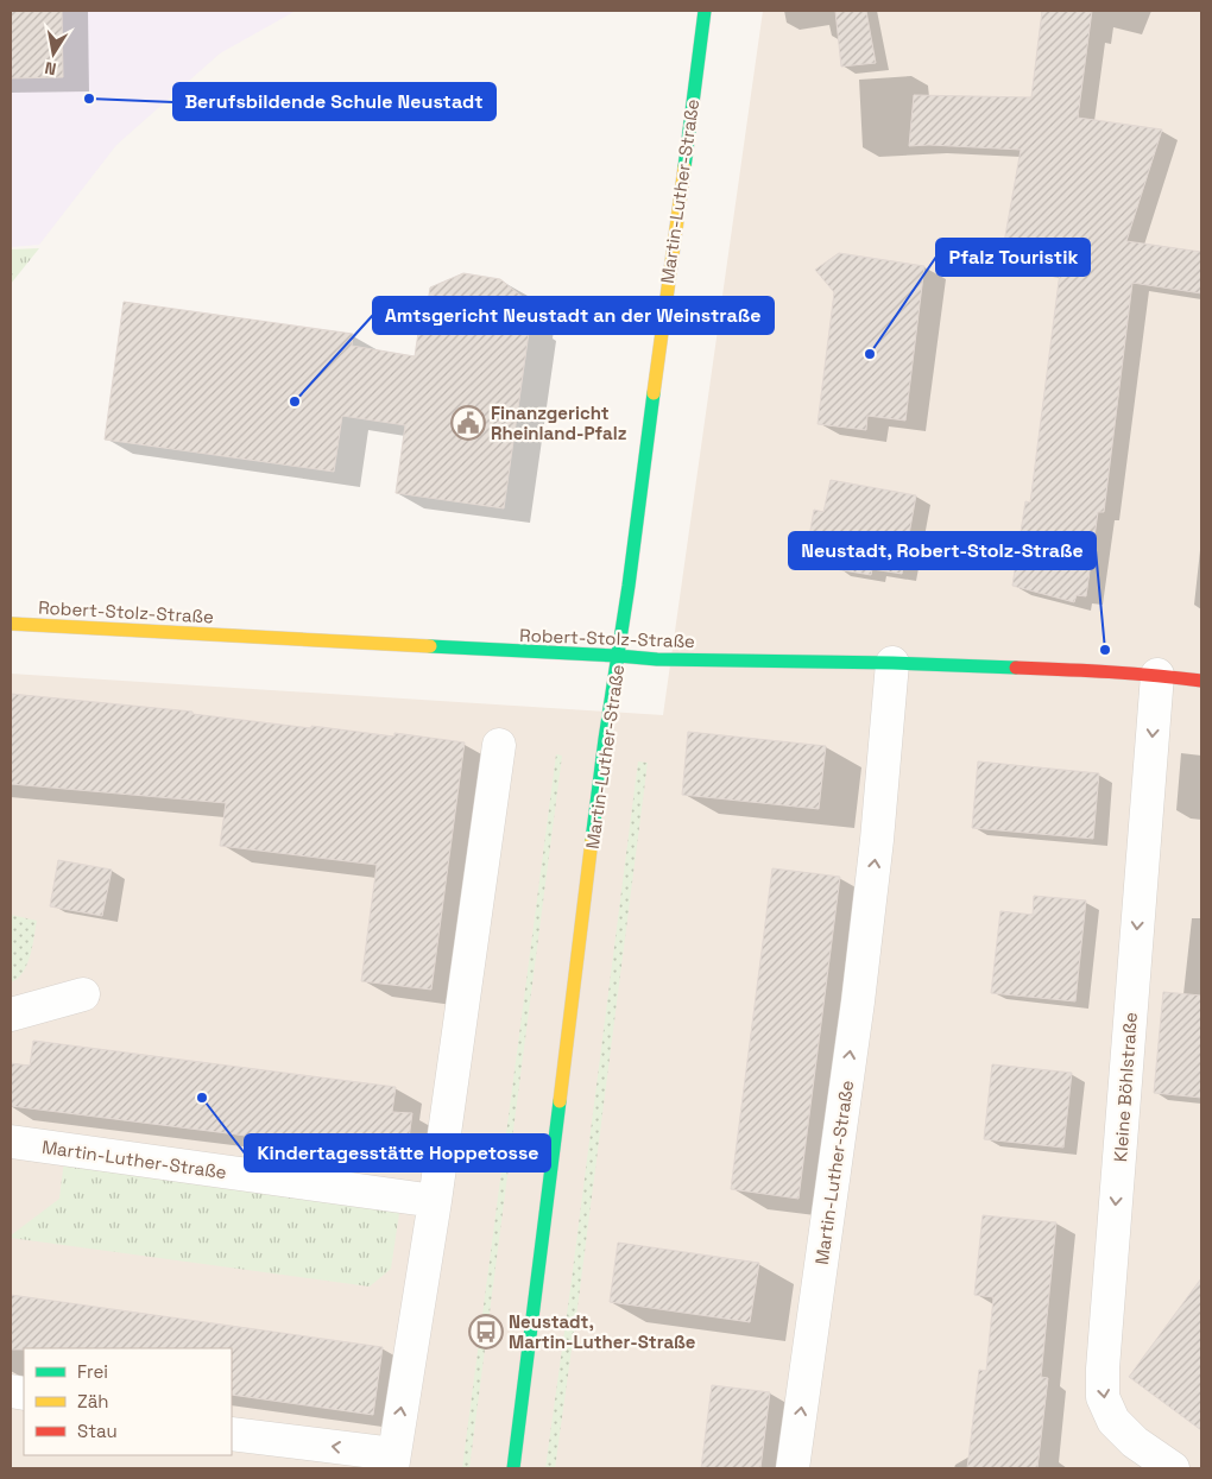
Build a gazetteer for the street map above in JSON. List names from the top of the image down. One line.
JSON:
{"streets":{"street":["Martin-Luther-Straße","Robert-Stolz-Straße","Kleine Böhlstraße"]},"crossings":[["Martin-Luther-Straße","Robert-Stolz-Straße"],["Robert-Stolz-Straße","Kleine Böhlstraße"]],"one_way":["Kleine Böhlstraße"],"places":{"other":["Berufsbildende Schule Neustadt","Pfalz Touristik","Amtsgericht Neustadt an der Weinstraße","Neustadt, Robert-Stolz-Straße","Kindertagesstätte Hoppetosse"],"public building":["Finanzgericht Rheinland-Pfalz"],"bus stop":["Neustadt, Martin-Luther-Straße"]},"legend":["Frei","Zäh","Stau"],"north":"bottom"}
